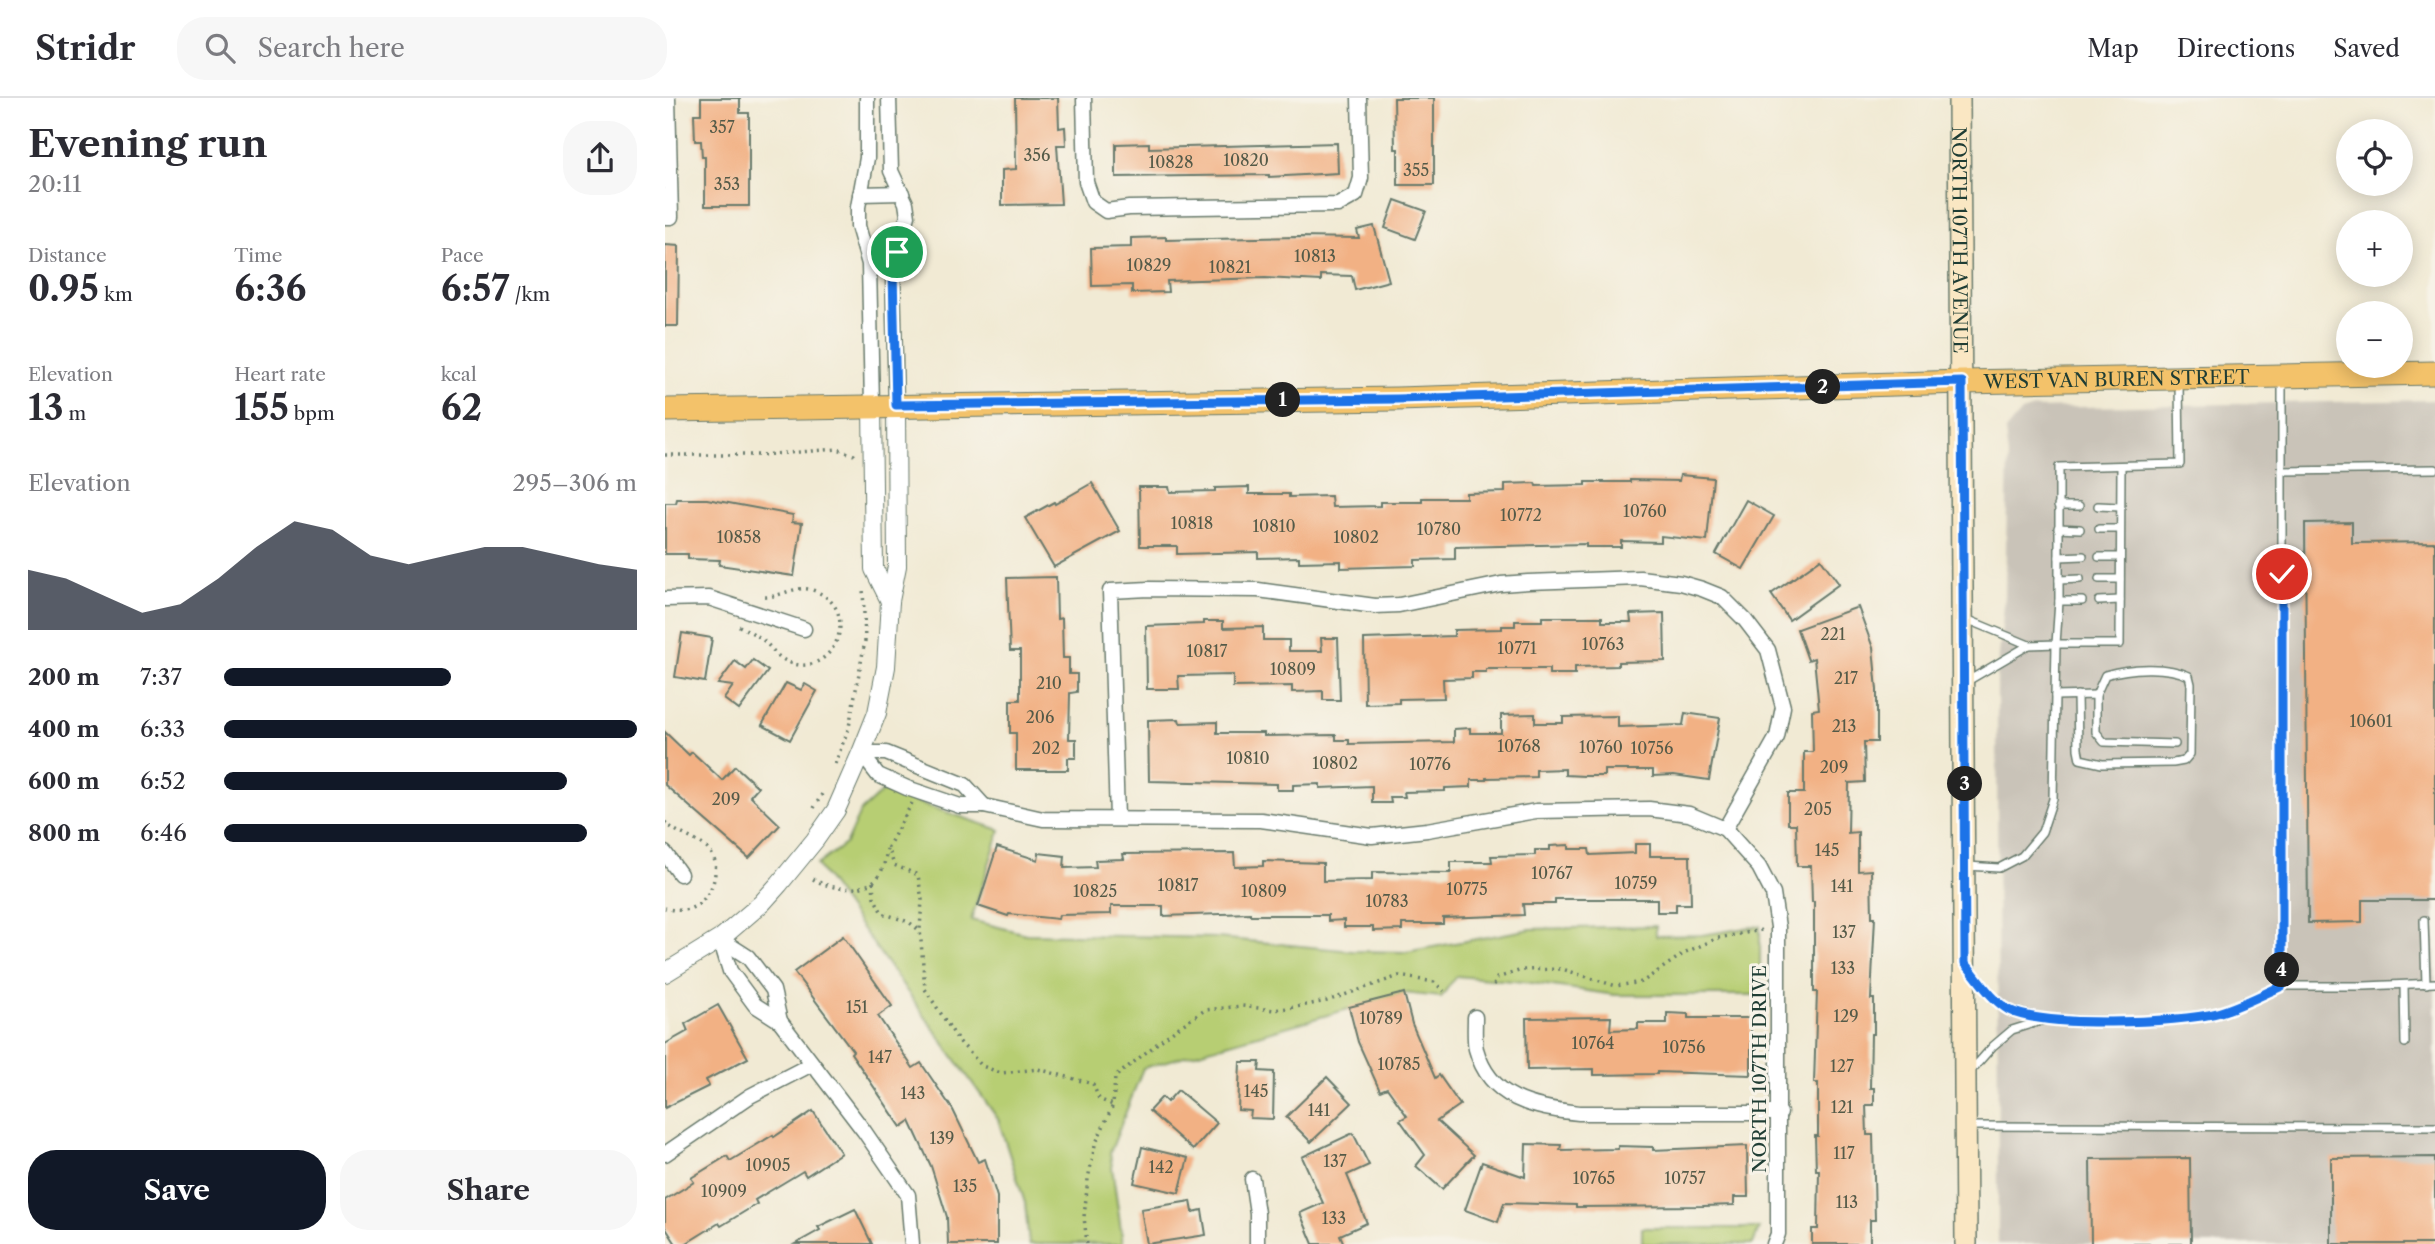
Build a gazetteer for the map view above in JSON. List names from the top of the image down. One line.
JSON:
{"streets":{"main road":["NORTH 107TH AVENUE","WEST VAN BUREN STREET"],"street":["NORTH 107TH DRIVE"]},"crossings":[["NORTH 107TH AVENUE","WEST VAN BUREN STREET"]],"house_numbers":["357","356","10820","10828","355","353","10813","10829","10821","10760","10772","10818","10810","10780","10858","10802","221","10763","10771","10817","10809","217","210","206","10601","213","10768","10760","202","10756","10810","10802","10776","209","209","205","145","10767","10759","10817","141","10775","10825","10809","10783","137","133","151","129","10789","10764","10756","147","10785","127","145","143","121","141","139","117","137","10905","142","10765","10757","135","10909","113","133"],"page":{"header":"Stridr","search":"Search here","nav":["Map","Directions","Saved"],"heading":["Evening run","20:11"],"map_buttons":["+","−"],"stats":[["Distance","0.95 km"],["Time","6:36"],["Pace","6:57 /km"],["Elevation","13 m"],["Heart rate","155 bpm"],["kcal","62"]],"pins":["2","1","3","4"],"chart":["Elevation","295–306 m"],"list":[{"name":"200 m","note":"7:37"},{"name":"400 m","note":"6:33"},{"name":"600 m","note":"6:52"},{"name":"800 m","note":"6:46"}],"buttons":["Save","Share"]}}
